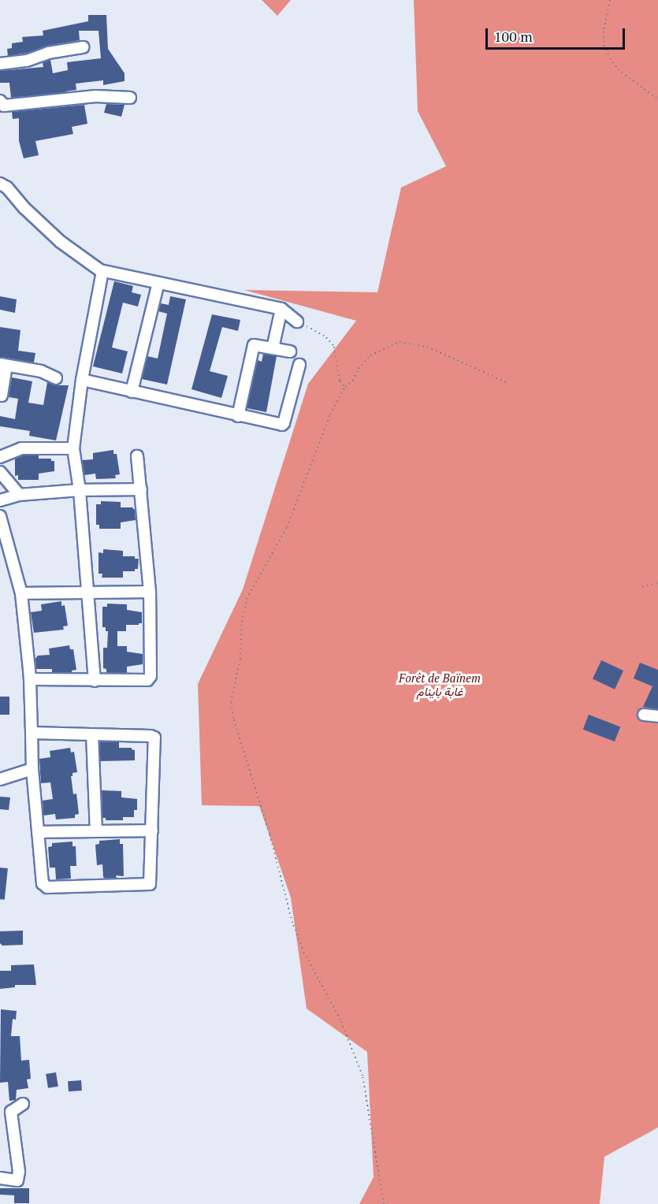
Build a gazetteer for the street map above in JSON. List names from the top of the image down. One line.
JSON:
{"parks":["Forêt de Baïnem غابة باينام"],"scale_bar":"100 m"}
